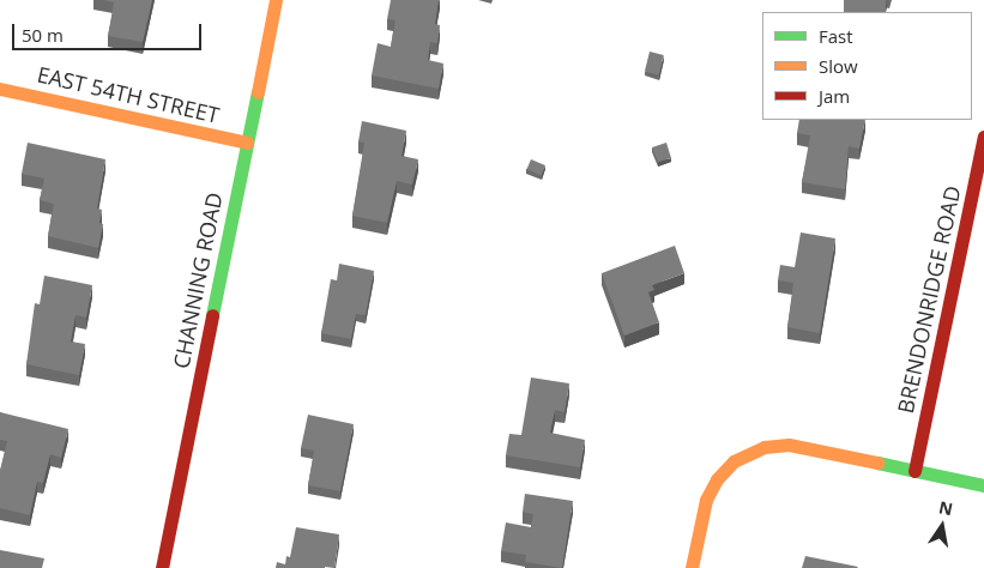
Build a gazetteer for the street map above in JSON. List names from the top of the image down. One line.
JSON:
{"streets":{"street":["EAST 54TH STREET","CHANNING ROAD","BRENDONRIDGE ROAD"]},"crossings":[["EAST 54TH STREET","CHANNING ROAD"]],"legend":["Fast","Slow","Jam"],"scale_bar":"50 m","north":"top"}
